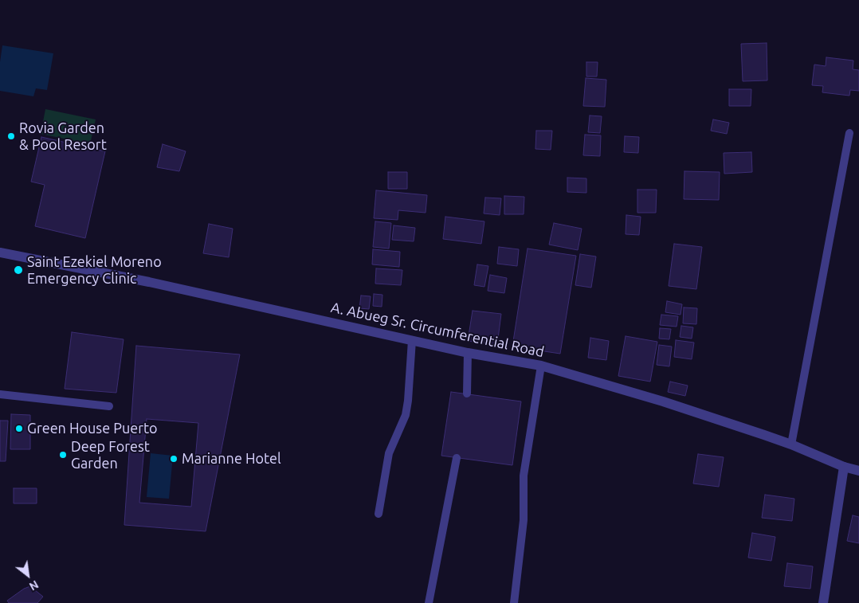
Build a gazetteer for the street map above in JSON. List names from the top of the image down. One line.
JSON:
{"streets":{"street":["A. Abueg Sr. Circumferential Road"]},"places":["Rovia Garden & Pool Resort","Saint Ezekiel Moreno Emergency Clinic","Green House Puerto","Deep Forest Garden","Marianne Hotel"],"north":"bottom right"}
